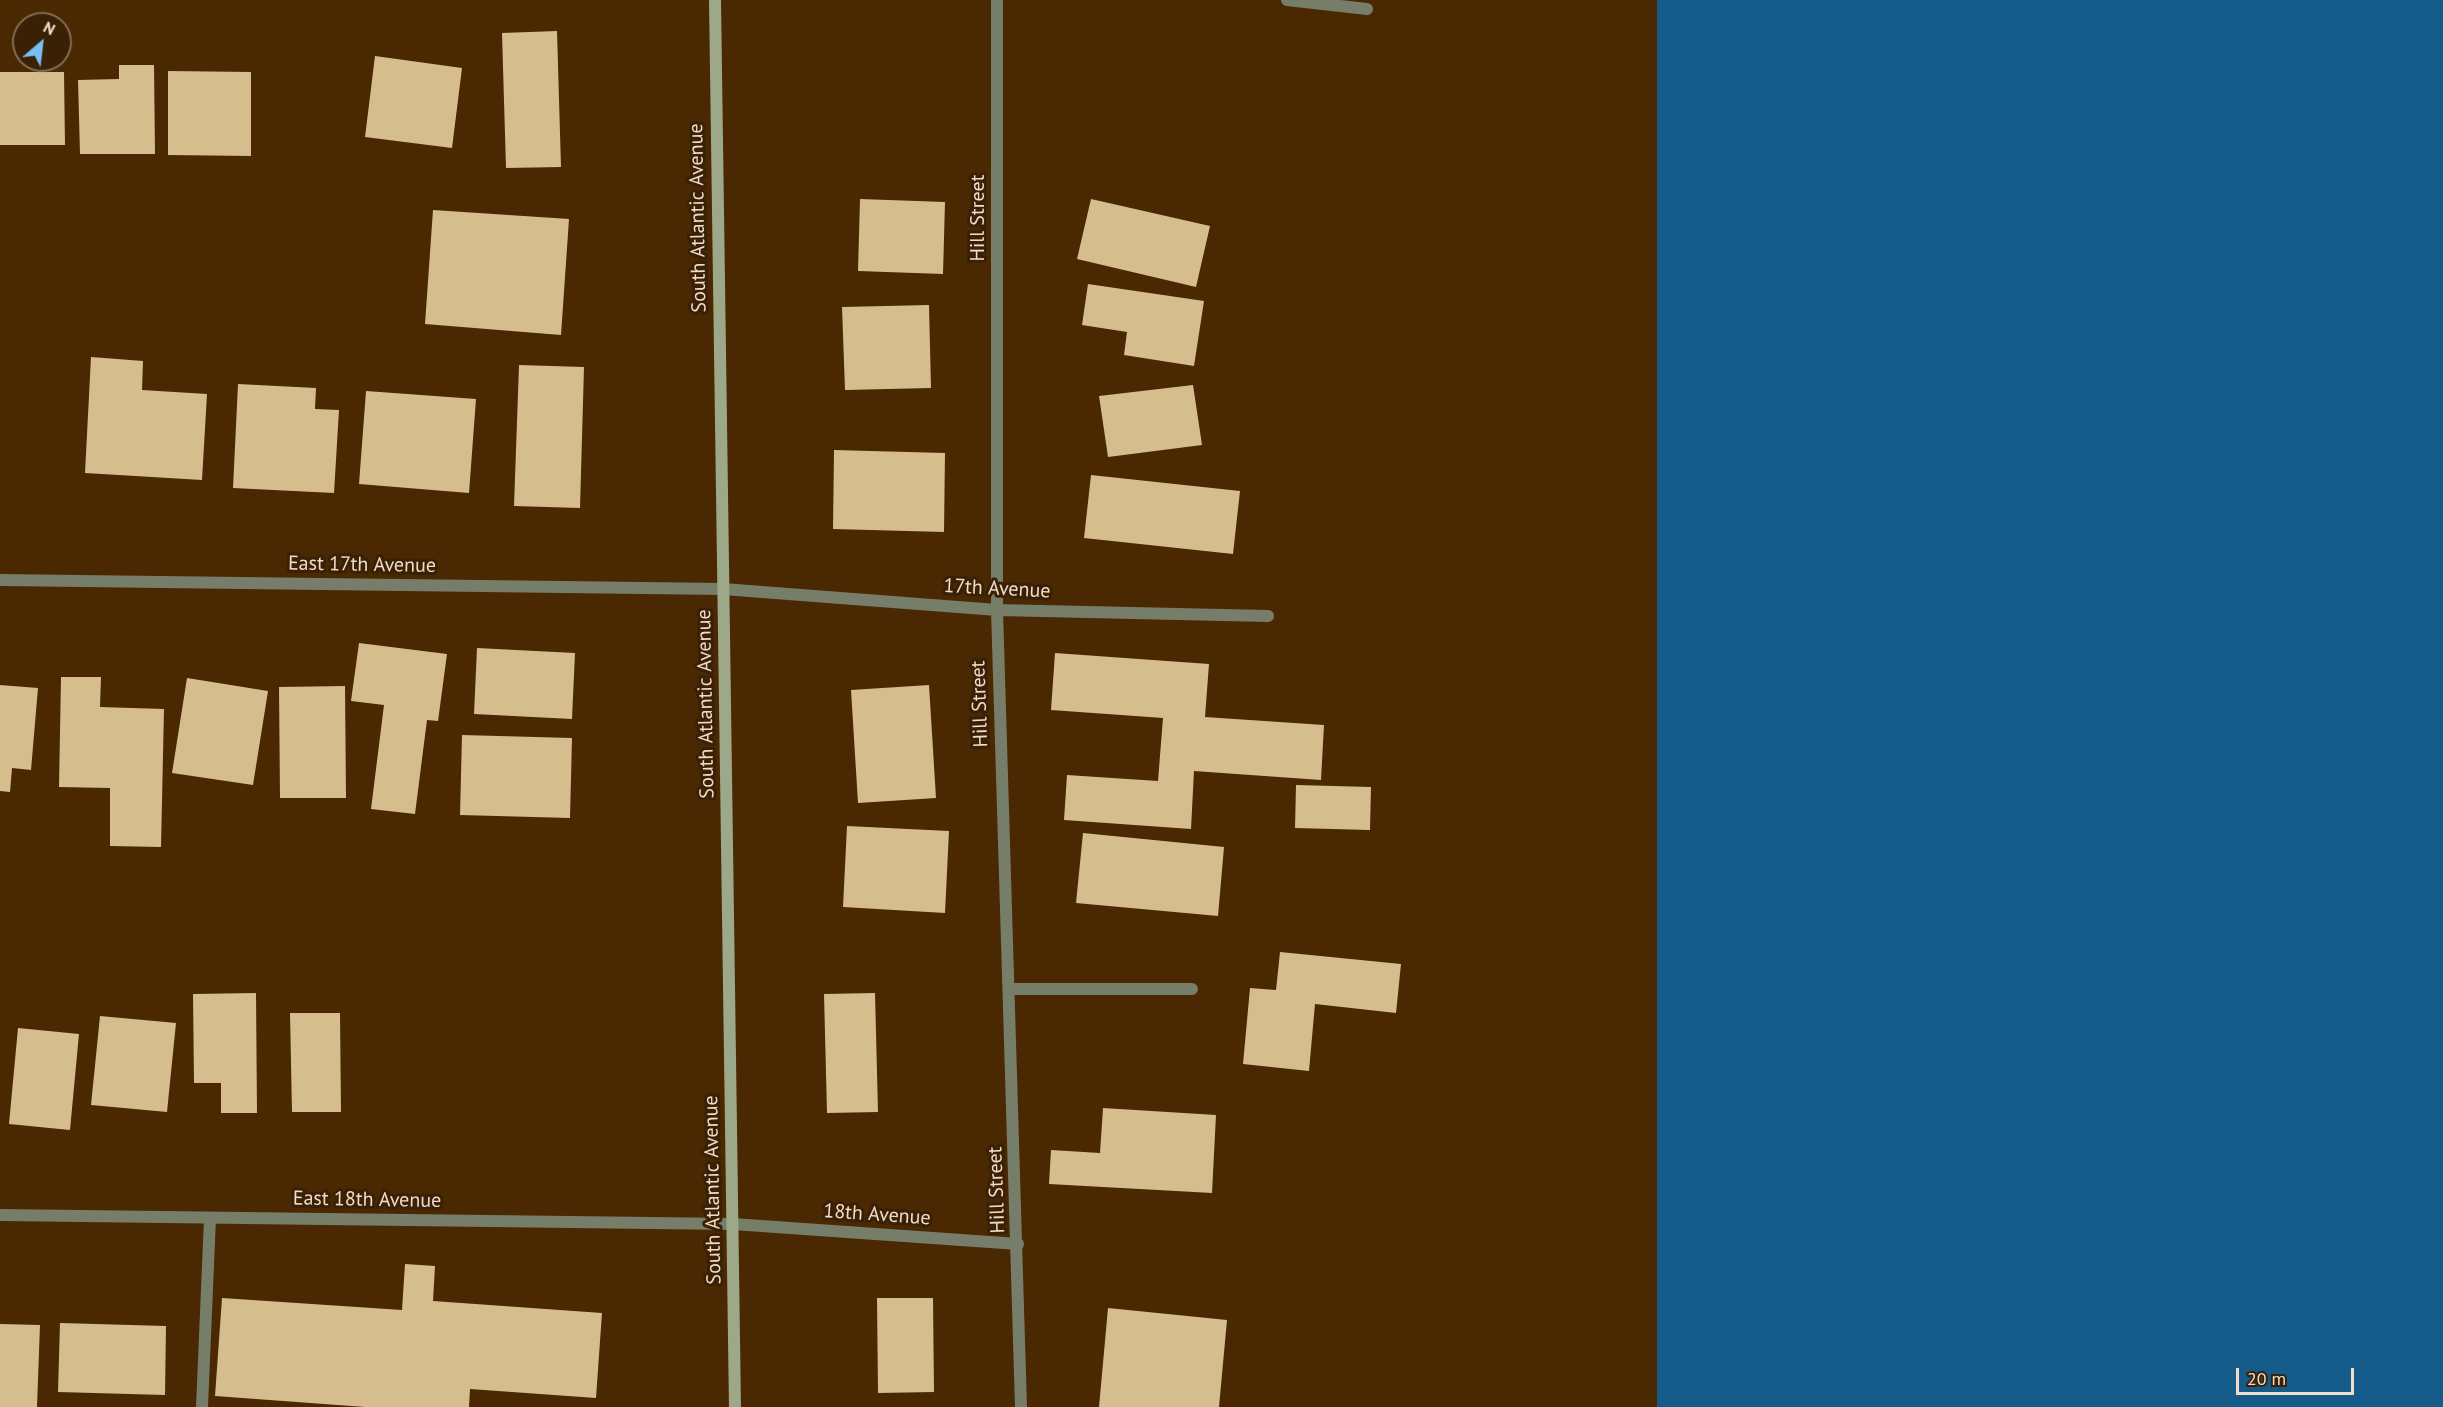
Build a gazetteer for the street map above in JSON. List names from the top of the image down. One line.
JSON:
{"streets":{"main road":["South Atlantic Avenue"],"street":["Hill Street","East 17th Avenue","17th Avenue","East 18th Avenue","18th Avenue"]},"crossings":[["South Atlantic Avenue","East 17th Avenue"],["South Atlantic Avenue","17th Avenue"],["South Atlantic Avenue","East 18th Avenue"],["South Atlantic Avenue","18th Avenue"],["Hill Street","17th Avenue"],["Hill Street","18th Avenue"],["East 17th Avenue","17th Avenue"],["East 18th Avenue","18th Avenue"]],"scale_bar":"20 m","north":"top right"}
